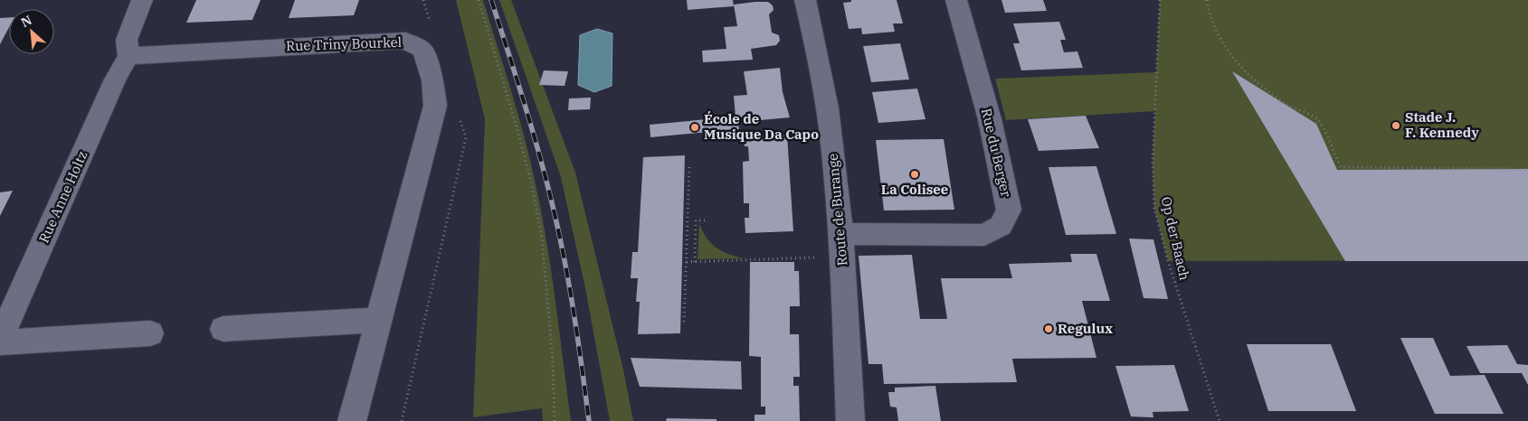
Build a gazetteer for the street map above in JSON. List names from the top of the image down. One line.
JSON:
{"streets":{"street":["Rue Triny Bourkel","Rue du Berger","Rue Anne Holtz","Route de Burange"],"path":["Op der Baach"]},"crossings":[["Rue Triny Bourkel","Rue Anne Holtz"],["Rue du Berger","Route de Burange"]],"places":["Stade J. F. Kennedy","École de Musique Da Capo","La Colisee","Regulux"],"north":"top left"}
